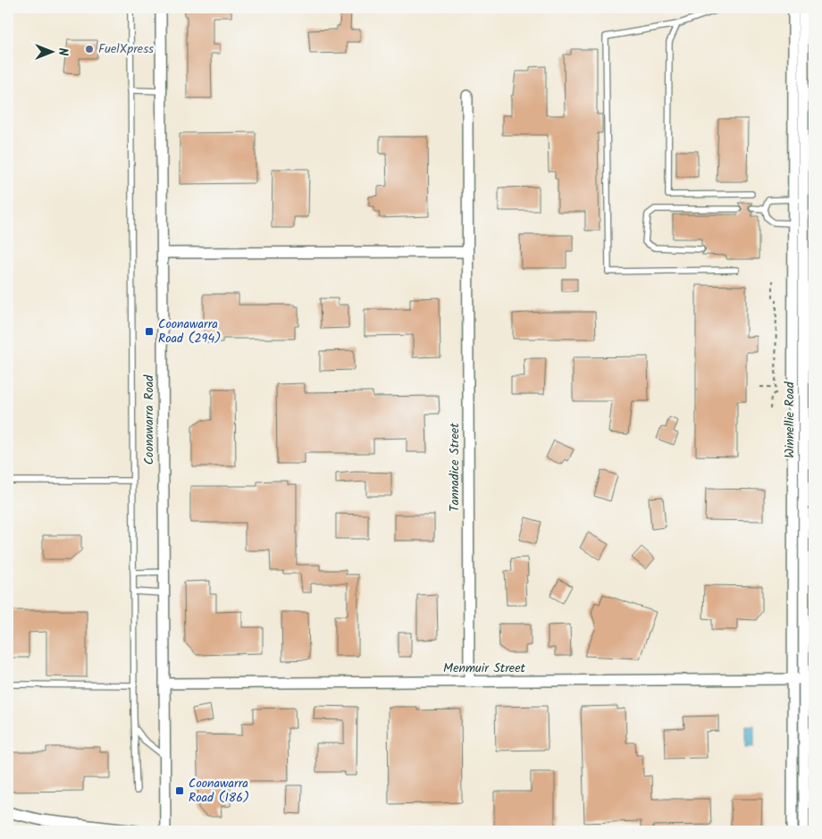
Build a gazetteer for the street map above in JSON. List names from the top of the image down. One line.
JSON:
{"streets":{"street":["Coonawarra Road","Winnellie Road","Tannadice Street","Menmuir Street"]},"crossings":[["Coonawarra Road","Menmuir Street"],["Winnellie Road","Menmuir Street"],["Tannadice Street","Menmuir Street"]],"places":{"other":["FuelXpress"],"transit":["Coonawarra Road (294)","Coonawarra Road (186)"]},"north":"right"}
